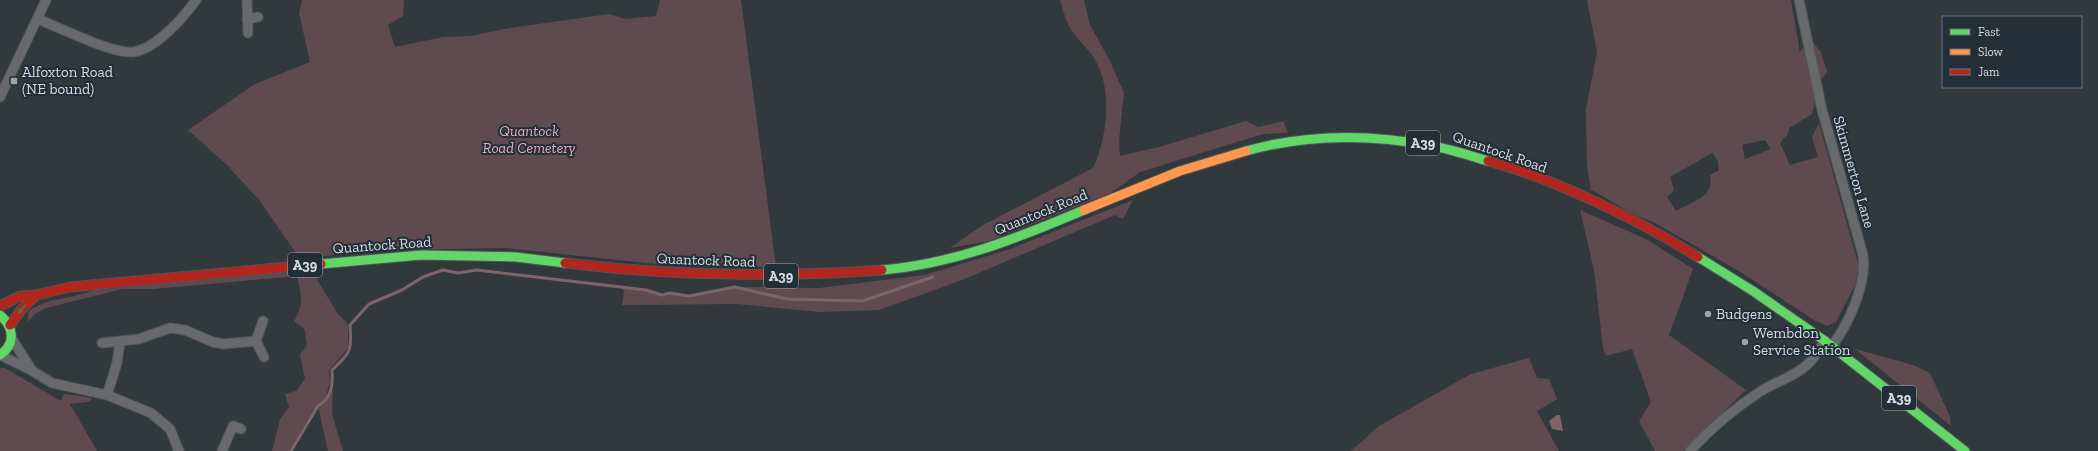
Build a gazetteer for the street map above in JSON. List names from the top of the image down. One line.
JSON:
{"streets":{"main road":["A39","Quantock Road"],"street":["Skimmerton Lane"]},"crossings":[["Quantock Road","Skimmerton Lane"]],"parks":["Quantock Road Cemetery"],"places":{"transit":["Alfoxton Road (NE bound)"],"other":["Budgens","Wembdon Service Station"]},"legend":["Fast","Slow","Jam"]}
